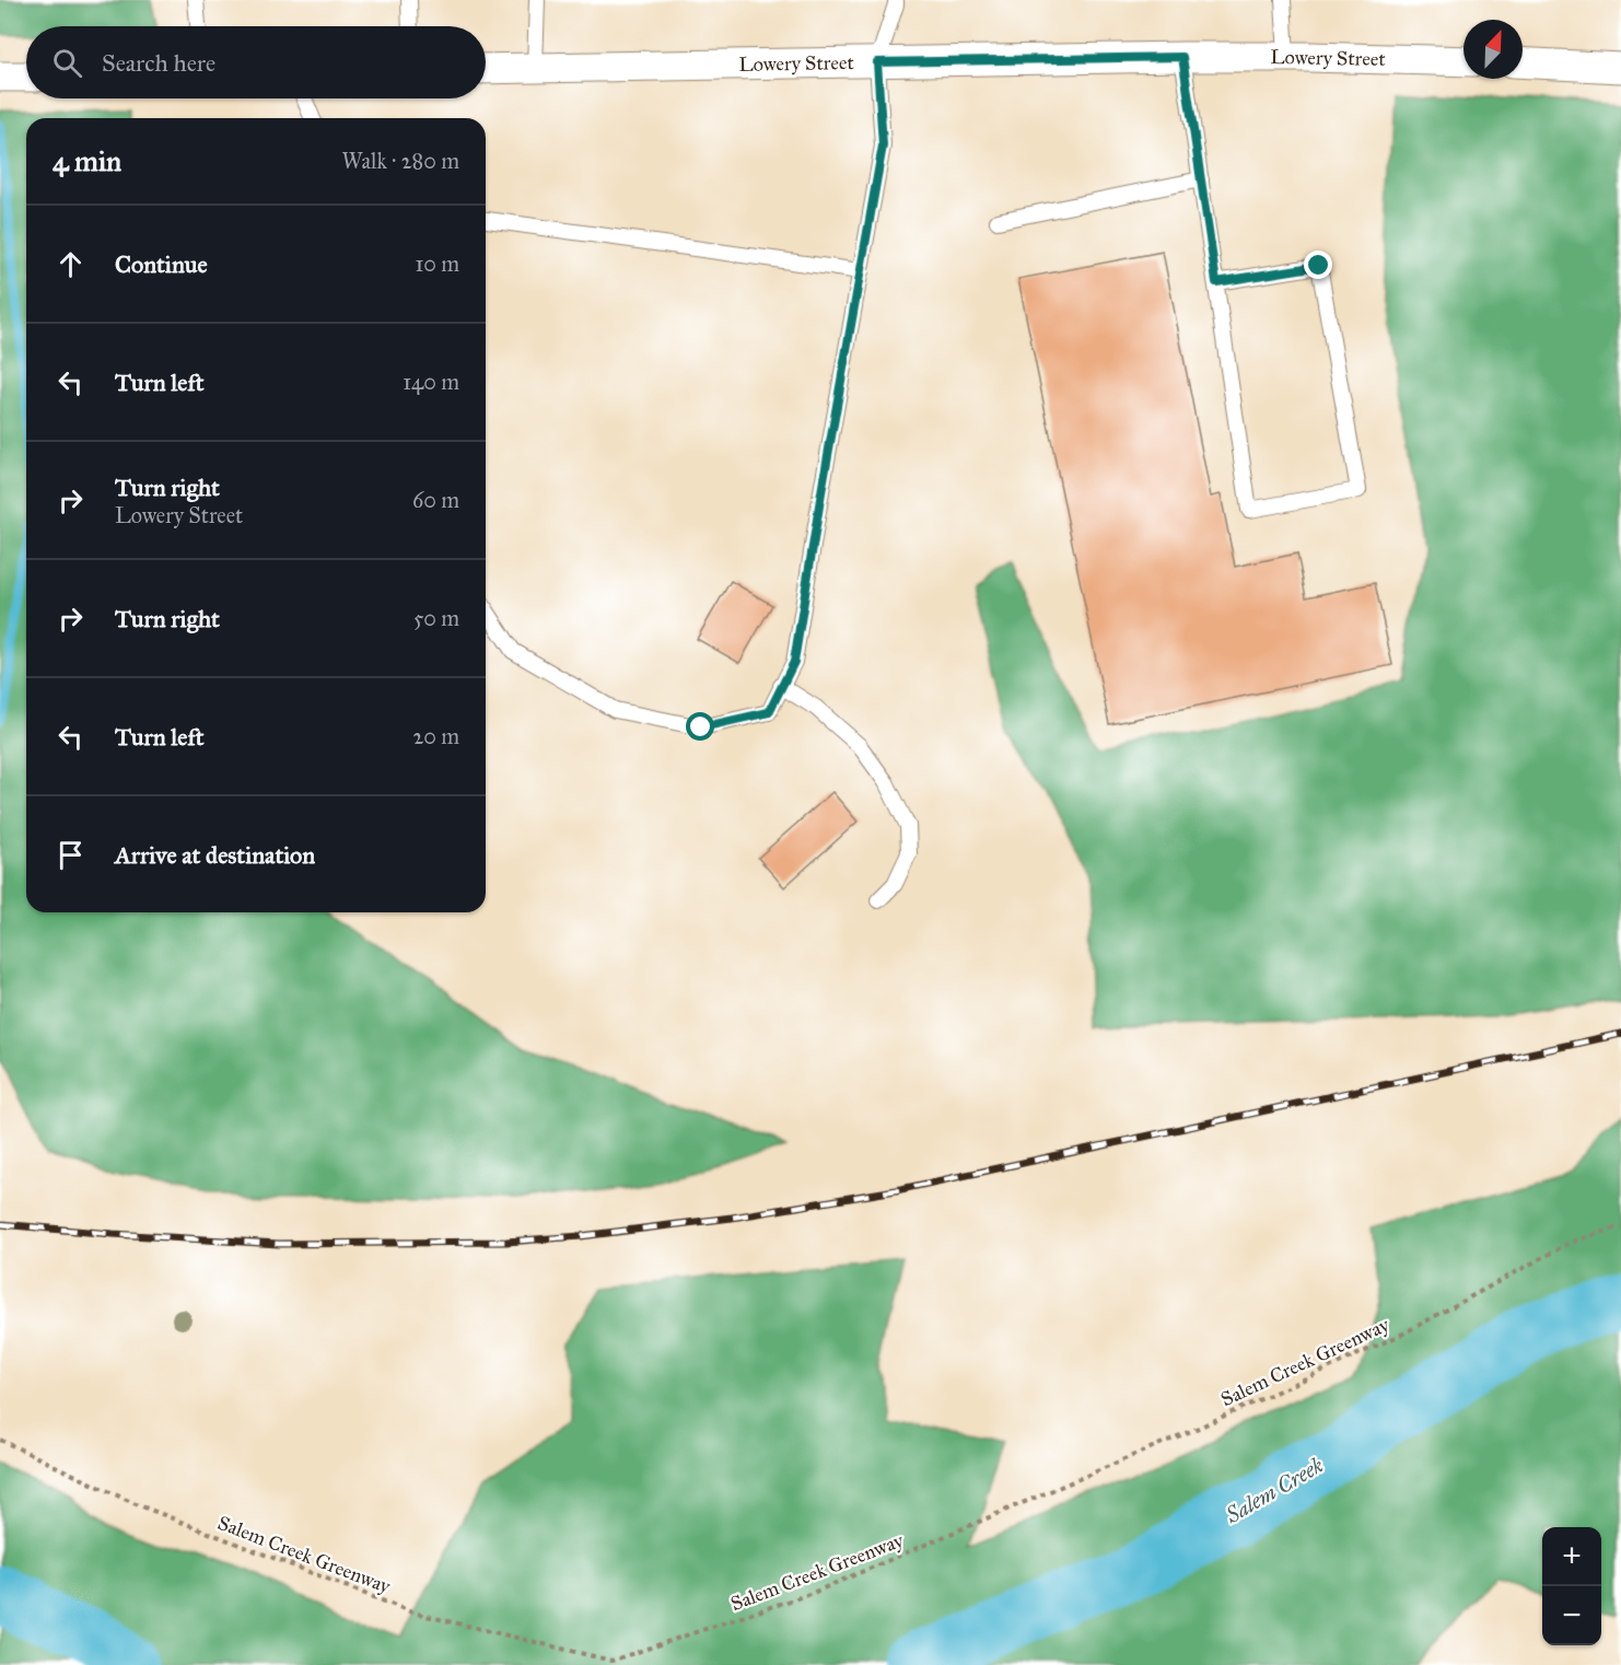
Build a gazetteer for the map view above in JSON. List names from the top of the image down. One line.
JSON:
{"streets":{"street":["Lowery Street"],"path":["Salem Creek Greenway"]},"water":["Salem Creek"],"north":"top right","page":{"search":"Search here","heading":["4 min","Walk · 280 m"],"list":[["Continue","10 m"],["Turn left","140 m"],["Turn right","Lowery Street","60 m"],["Turn right","50 m"],["Turn left","20 m"],"Arrive at destination"],"map_buttons":["+","−"]}}
